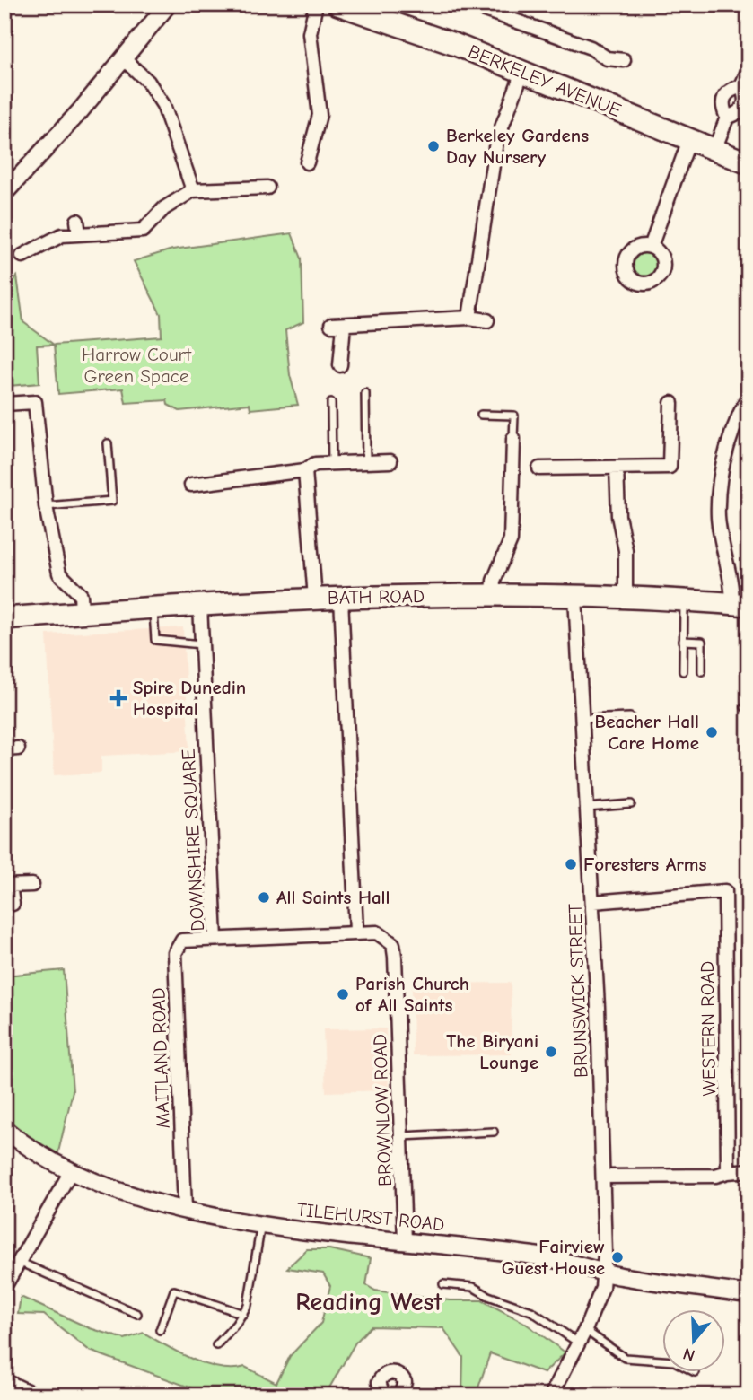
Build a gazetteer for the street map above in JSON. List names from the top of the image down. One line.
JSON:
{"streets":{"main road":["BERKELEY AVENUE","BATH ROAD"],"street":["DOWNSHIRE SQUARE","BRUNSWICK STREET","WESTERN ROAD","MAITLAND ROAD","BROWNLOW ROAD","TILEHURST ROAD"]},"crossings":[["BATH ROAD","DOWNSHIRE SQUARE"],["BATH ROAD","BRUNSWICK STREET"],["DOWNSHIRE SQUARE","MAITLAND ROAD"],["DOWNSHIRE SQUARE","BROWNLOW ROAD"],["BRUNSWICK STREET","WESTERN ROAD"],["BRUNSWICK STREET","TILEHURST ROAD"],["MAITLAND ROAD","TILEHURST ROAD"],["BROWNLOW ROAD","TILEHURST ROAD"]],"districts":["Reading West"],"parks":["Harrow Court Green Space"],"places":{"other":["Berkeley Gardens Day Nursery","Beacher Hall Care Home","Foresters Arms","All Saints Hall","Parish Church of All Saints","The Biryani Lounge","Fairview Guest House"],"health":["Spire Dunedin Hospital"]},"north":"bottom"}
